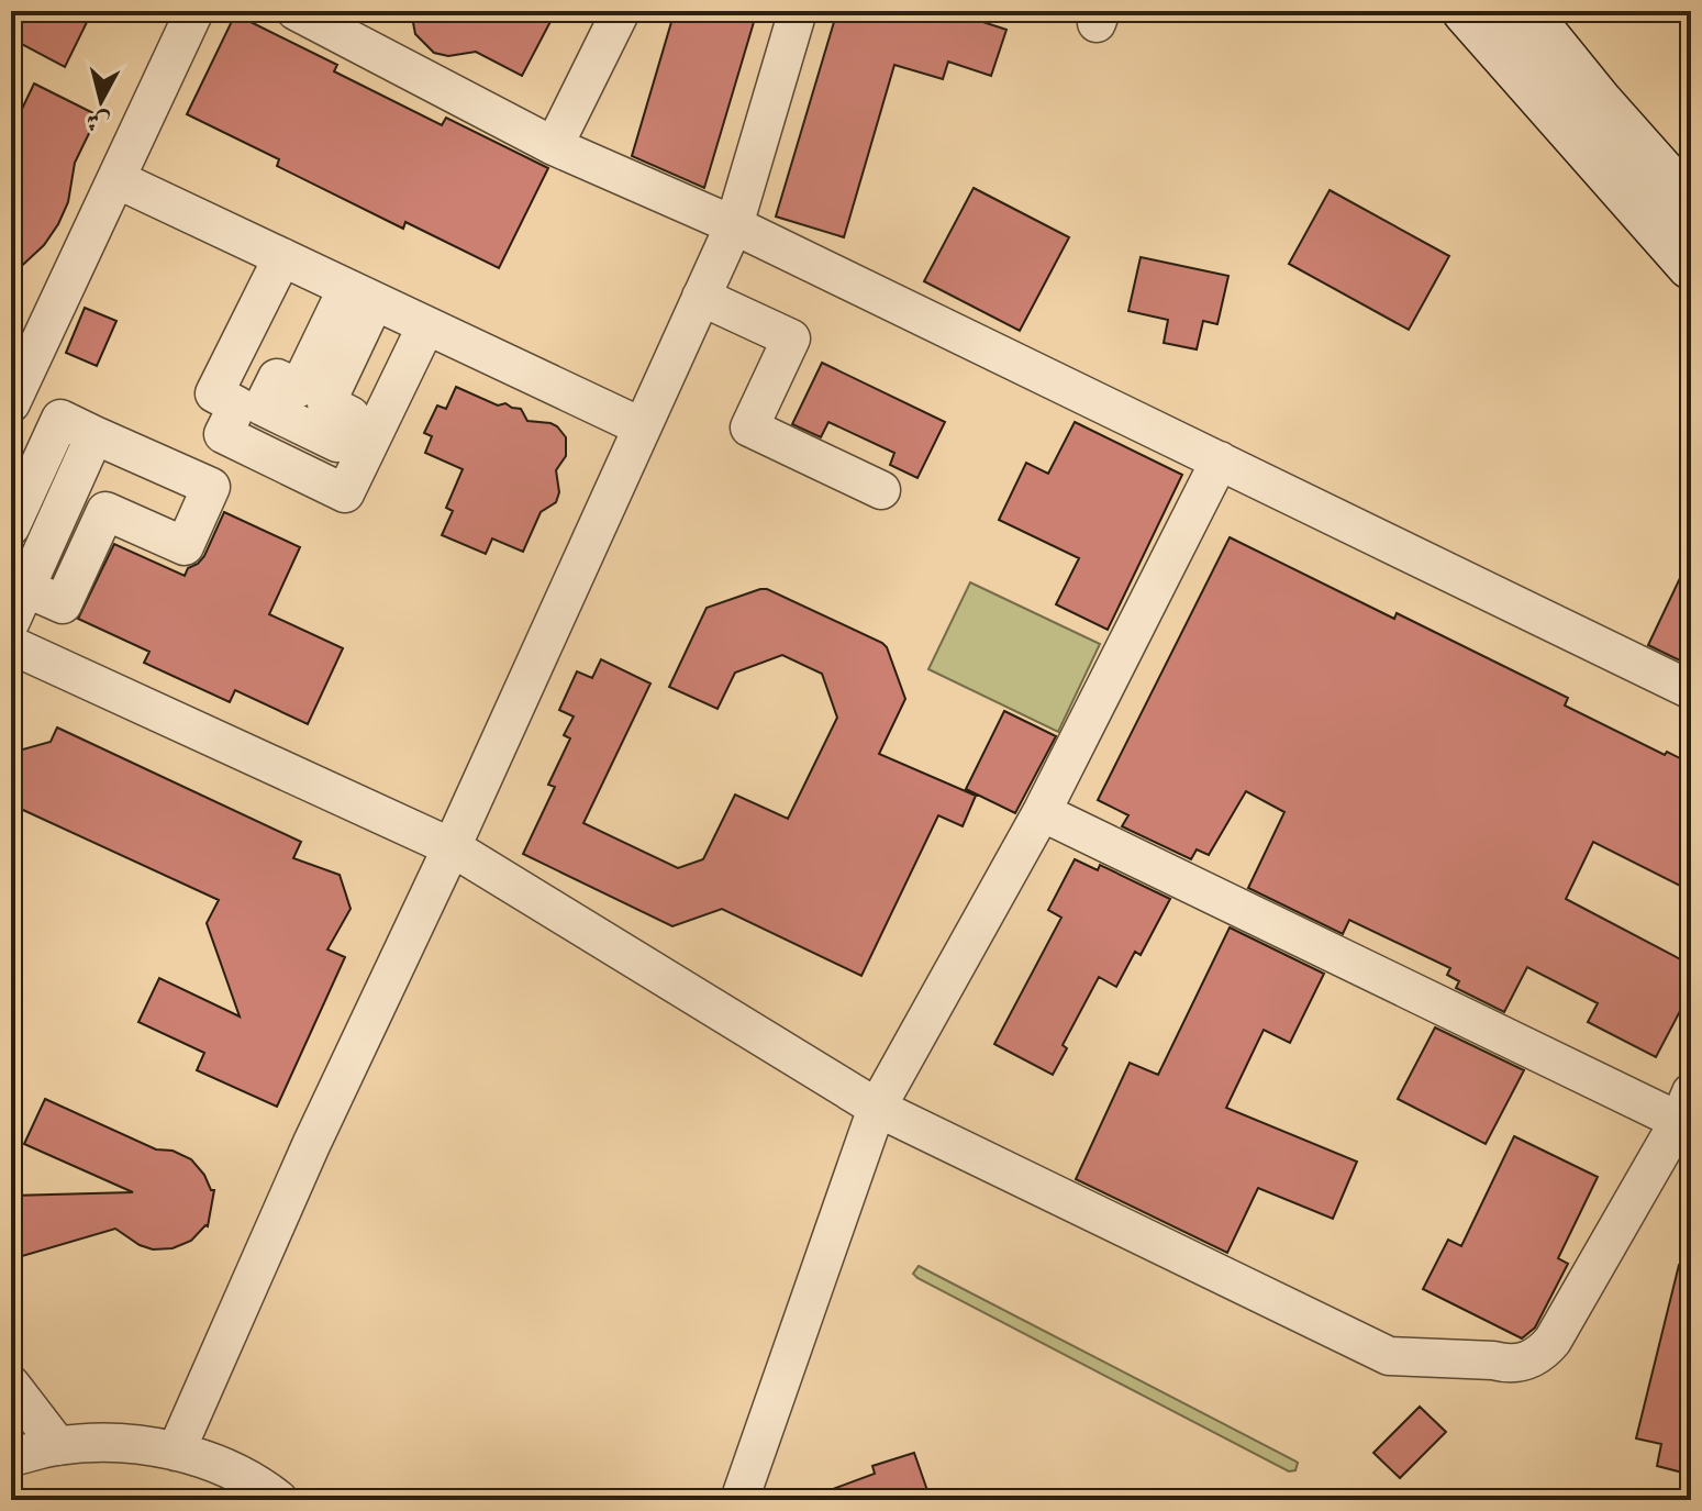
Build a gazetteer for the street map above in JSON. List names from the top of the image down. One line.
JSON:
{"north":"bottom"}
